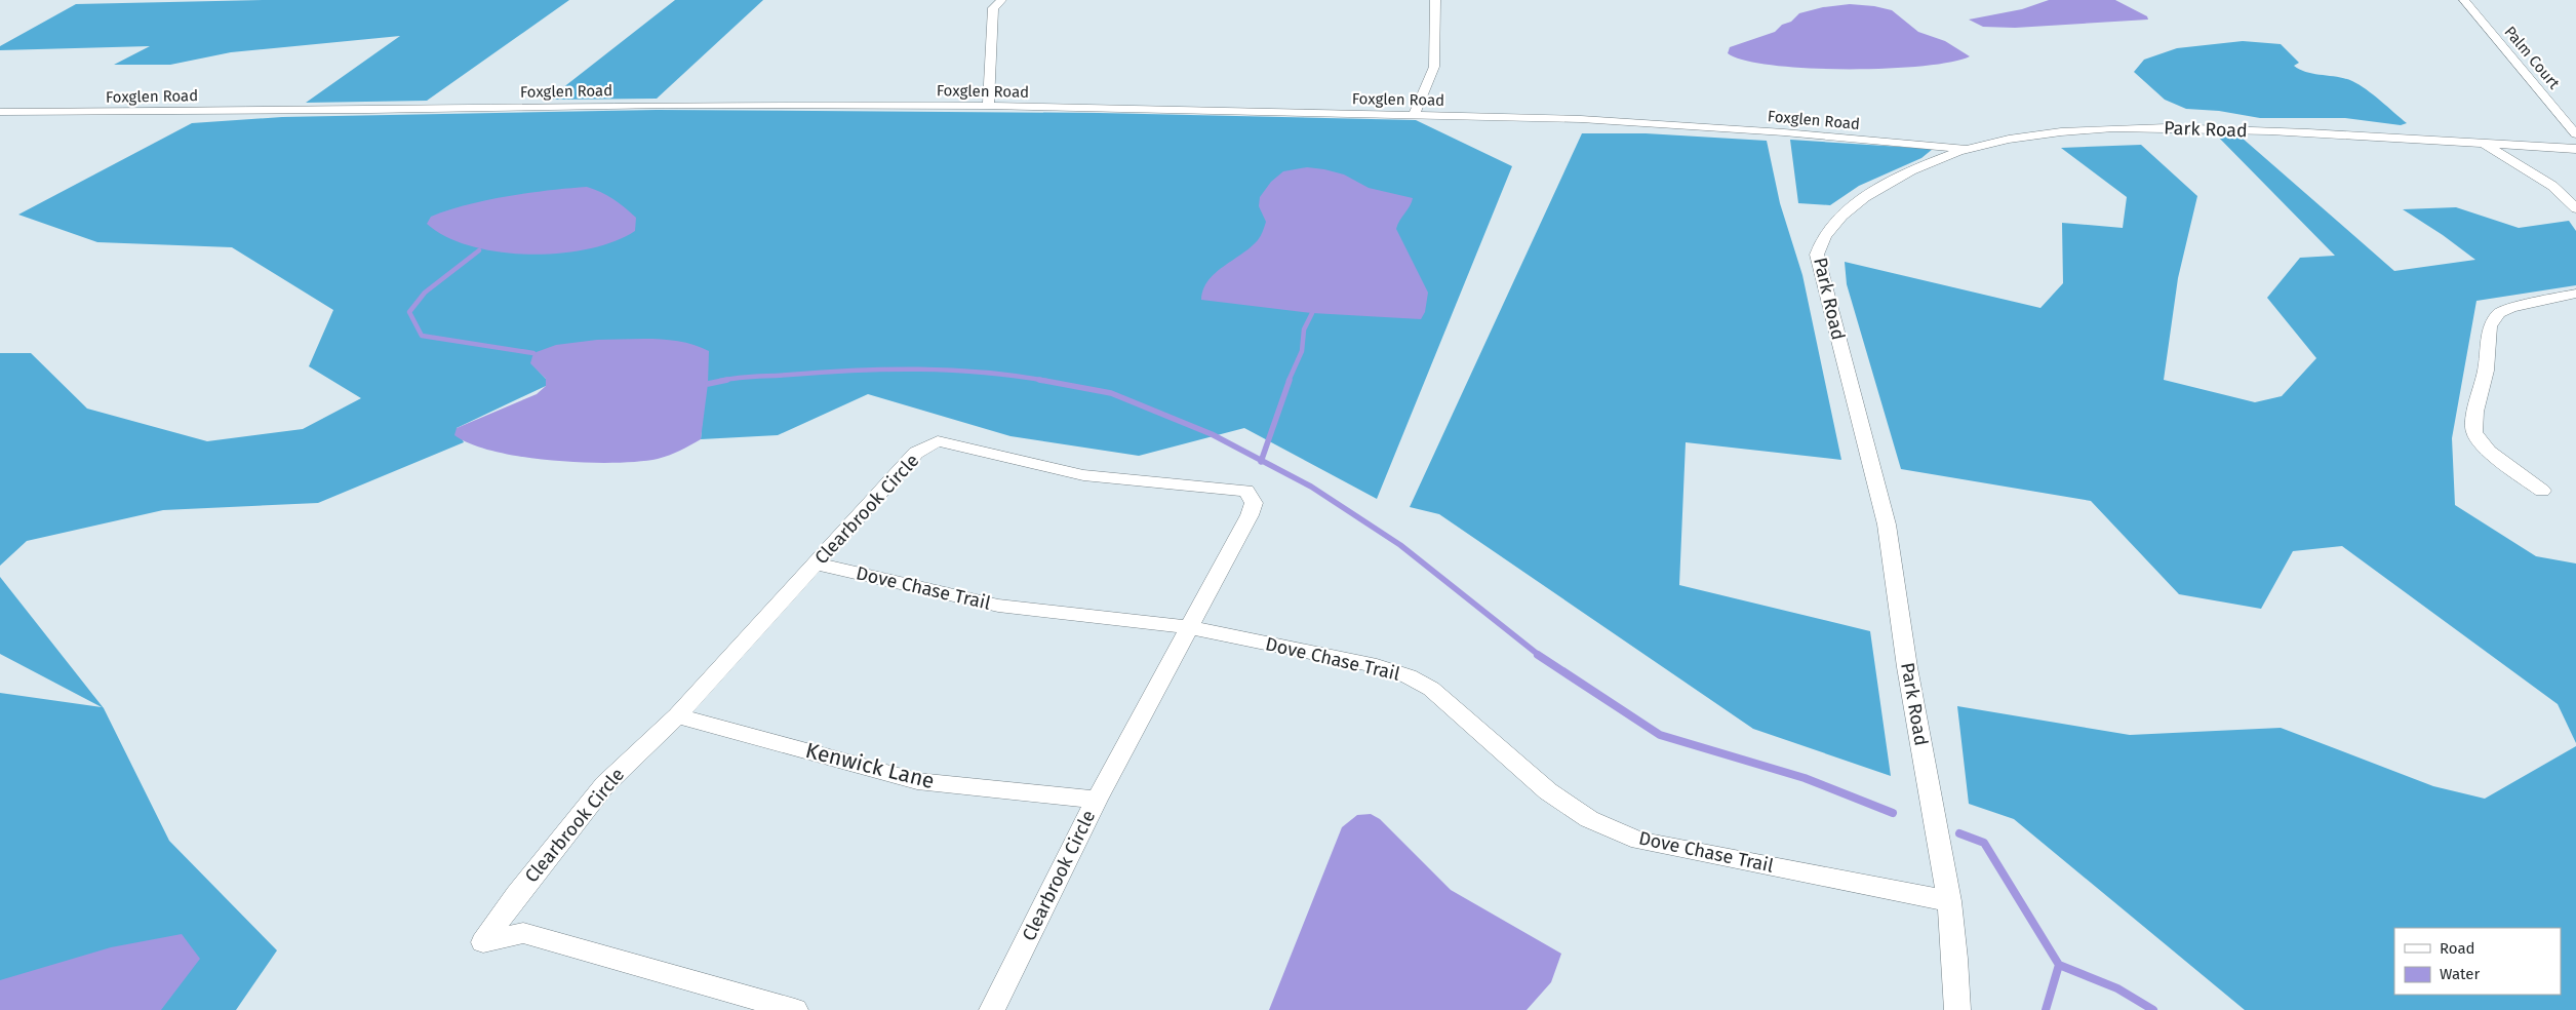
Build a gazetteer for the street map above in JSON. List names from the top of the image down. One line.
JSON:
{"streets":{"street":["Palm Court","Foxglen Road","Park Road","Clearbrook Circle","Dove Chase Trail","Kenwick Lane"]},"crossings":[["Foxglen Road","Park Road"],["Park Road","Dove Chase Trail"],["Clearbrook Circle","Dove Chase Trail"],["Clearbrook Circle","Kenwick Lane"]],"legend":["Road","Water"]}
